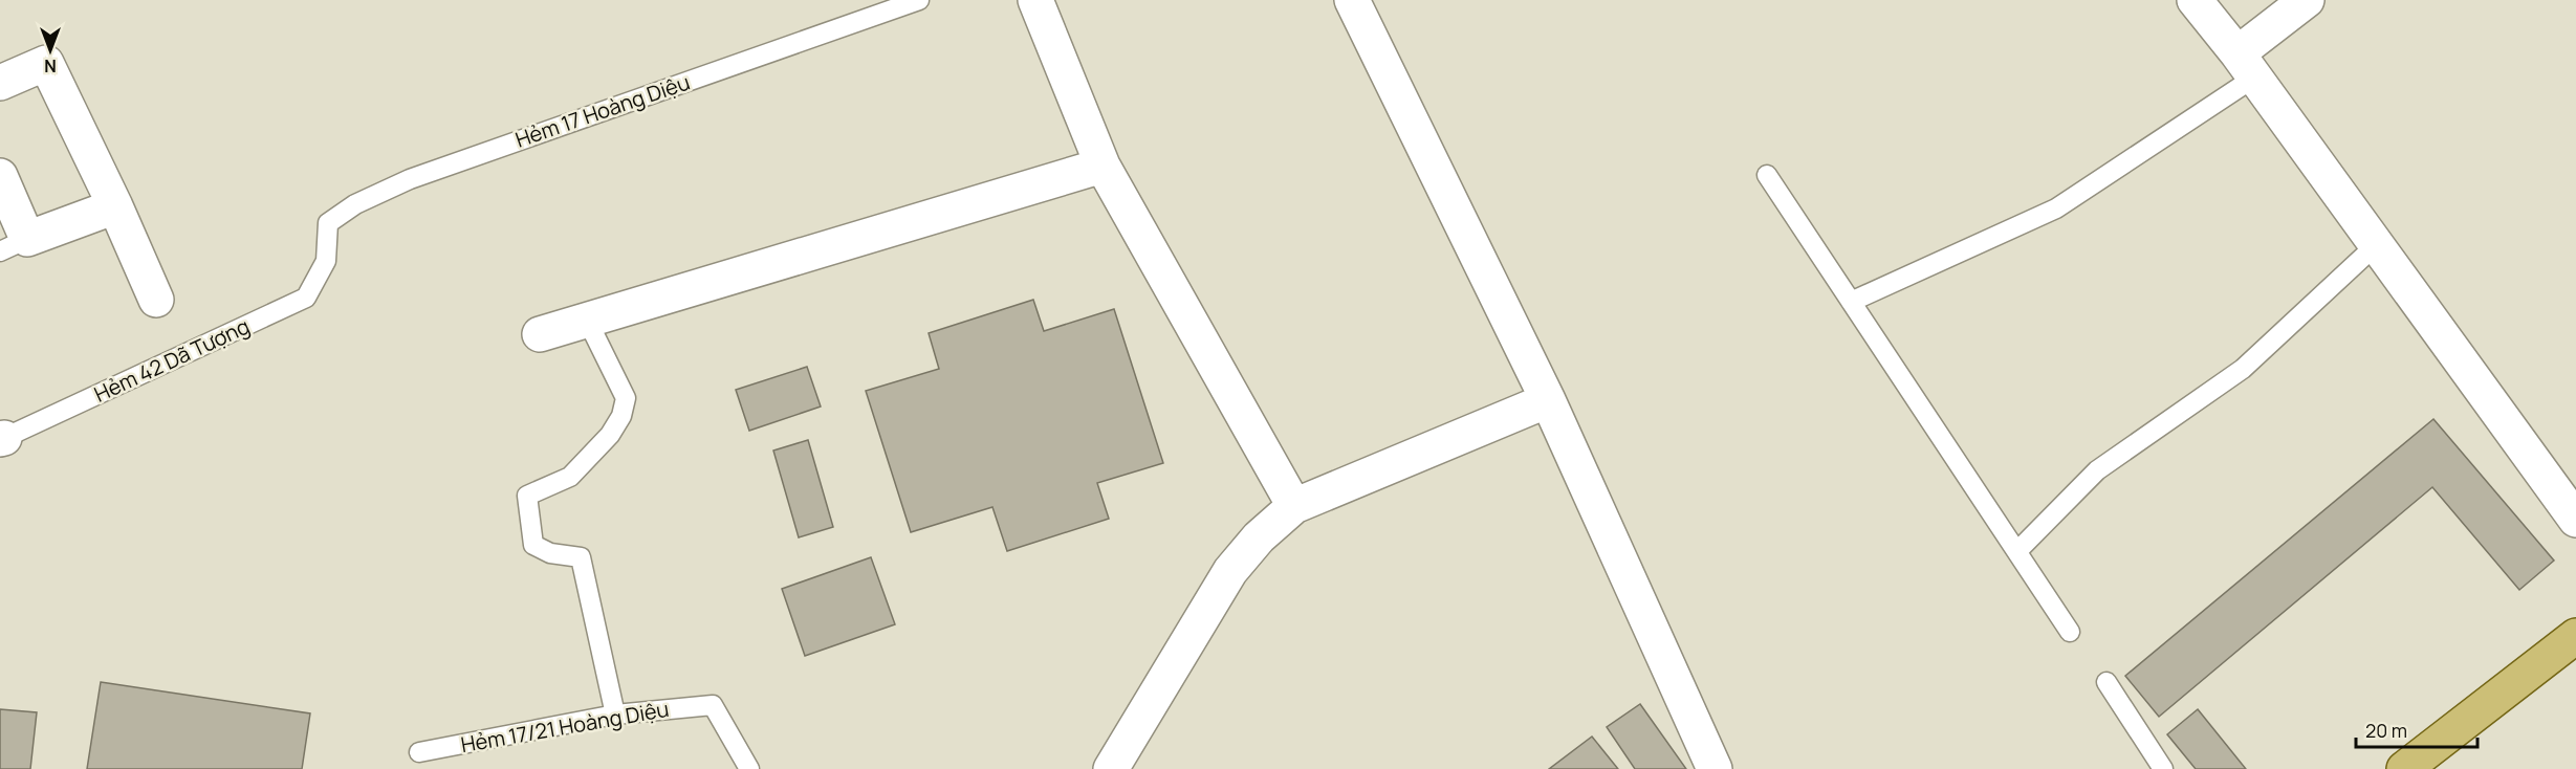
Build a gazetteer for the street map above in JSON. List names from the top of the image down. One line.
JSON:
{"streets":{"lane":["Hẻm 17 Hoàng Diệu","Hẻm 42 Dã Tượng","Hẻm 17/21 Hoàng Diệu"]},"crossings":[["Hẻm 17 Hoàng Diệu","Hẻm 42 Dã Tượng"]],"scale_bar":"20 m","north":"bottom"}
